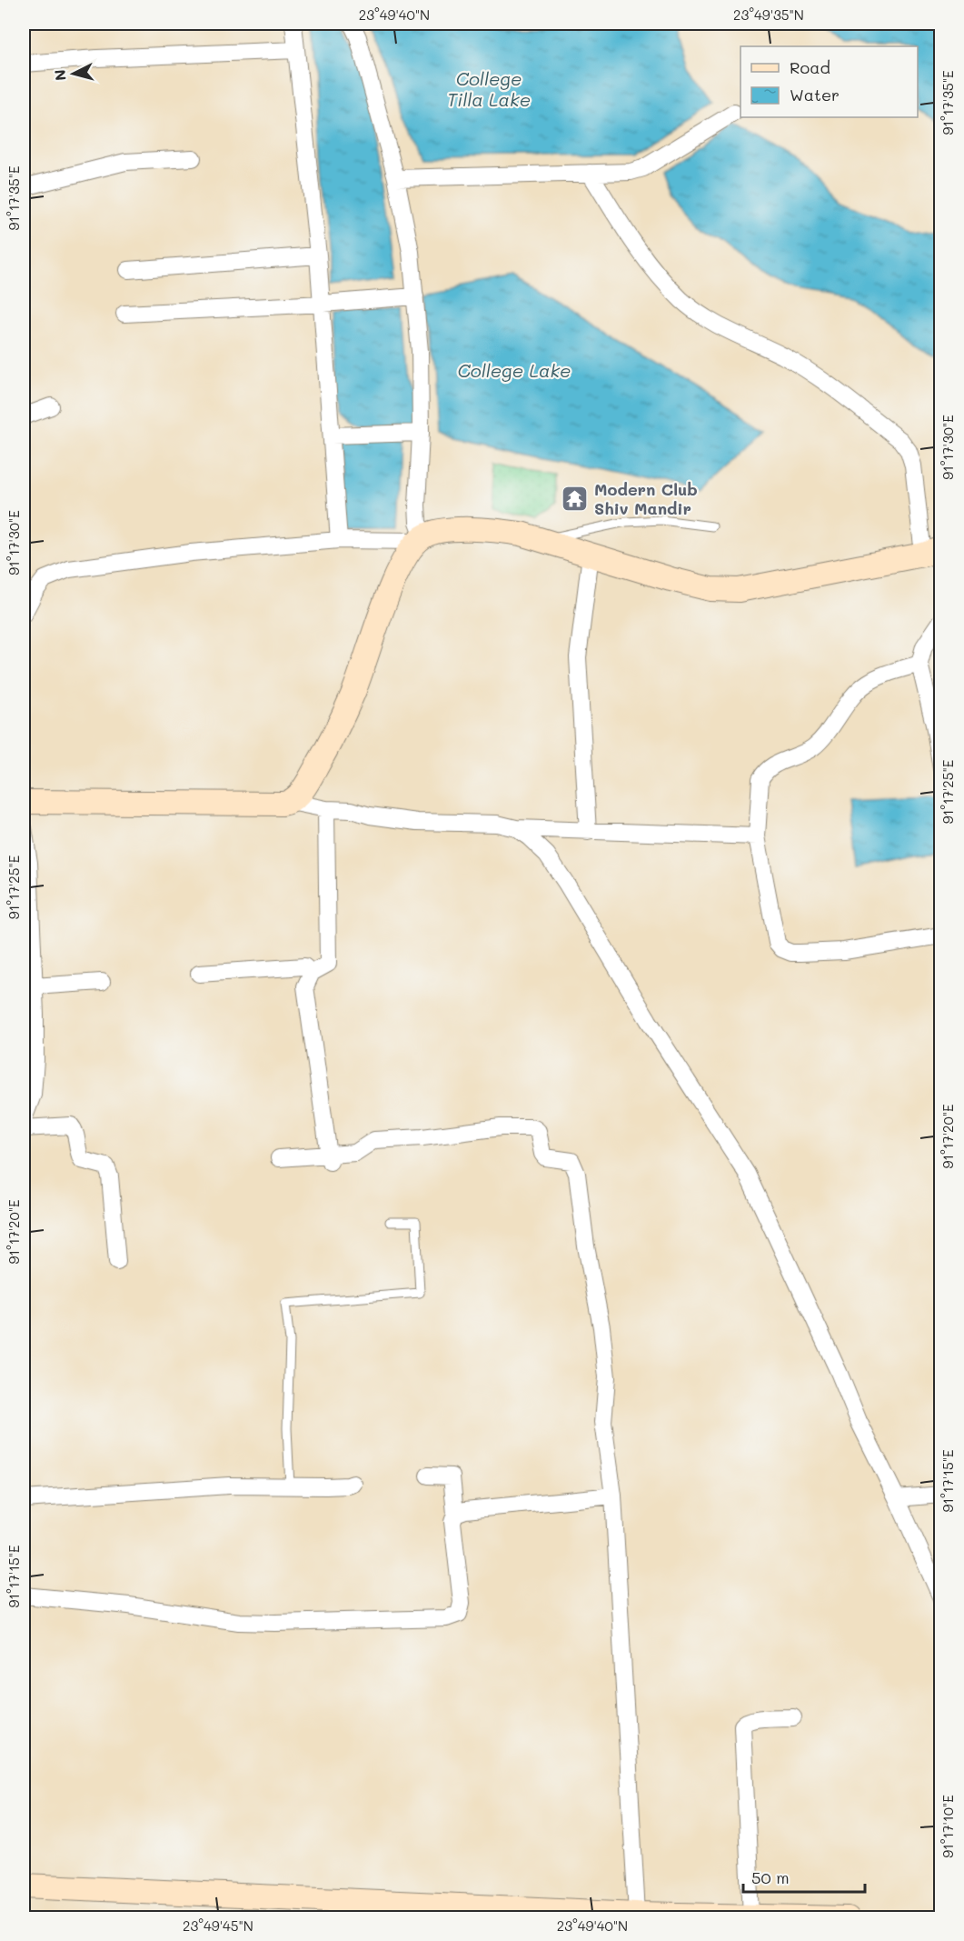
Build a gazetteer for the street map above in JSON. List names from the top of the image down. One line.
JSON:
{"water":["College Tilla Lake","College Lake"],"places":{"temple":["Modern Club Shiv Mandir"]},"legend":["Road","Water"],"scale_bar":"50 m","north":"left","coordinates":["23°49'40\"N","23°49'35\"N","91°17'35\"E","91°17'30\"E","91°17'25\"E","91°17'20\"E","91°17'15\"E","91°17'10\"E","23°49'45\"N"]}
